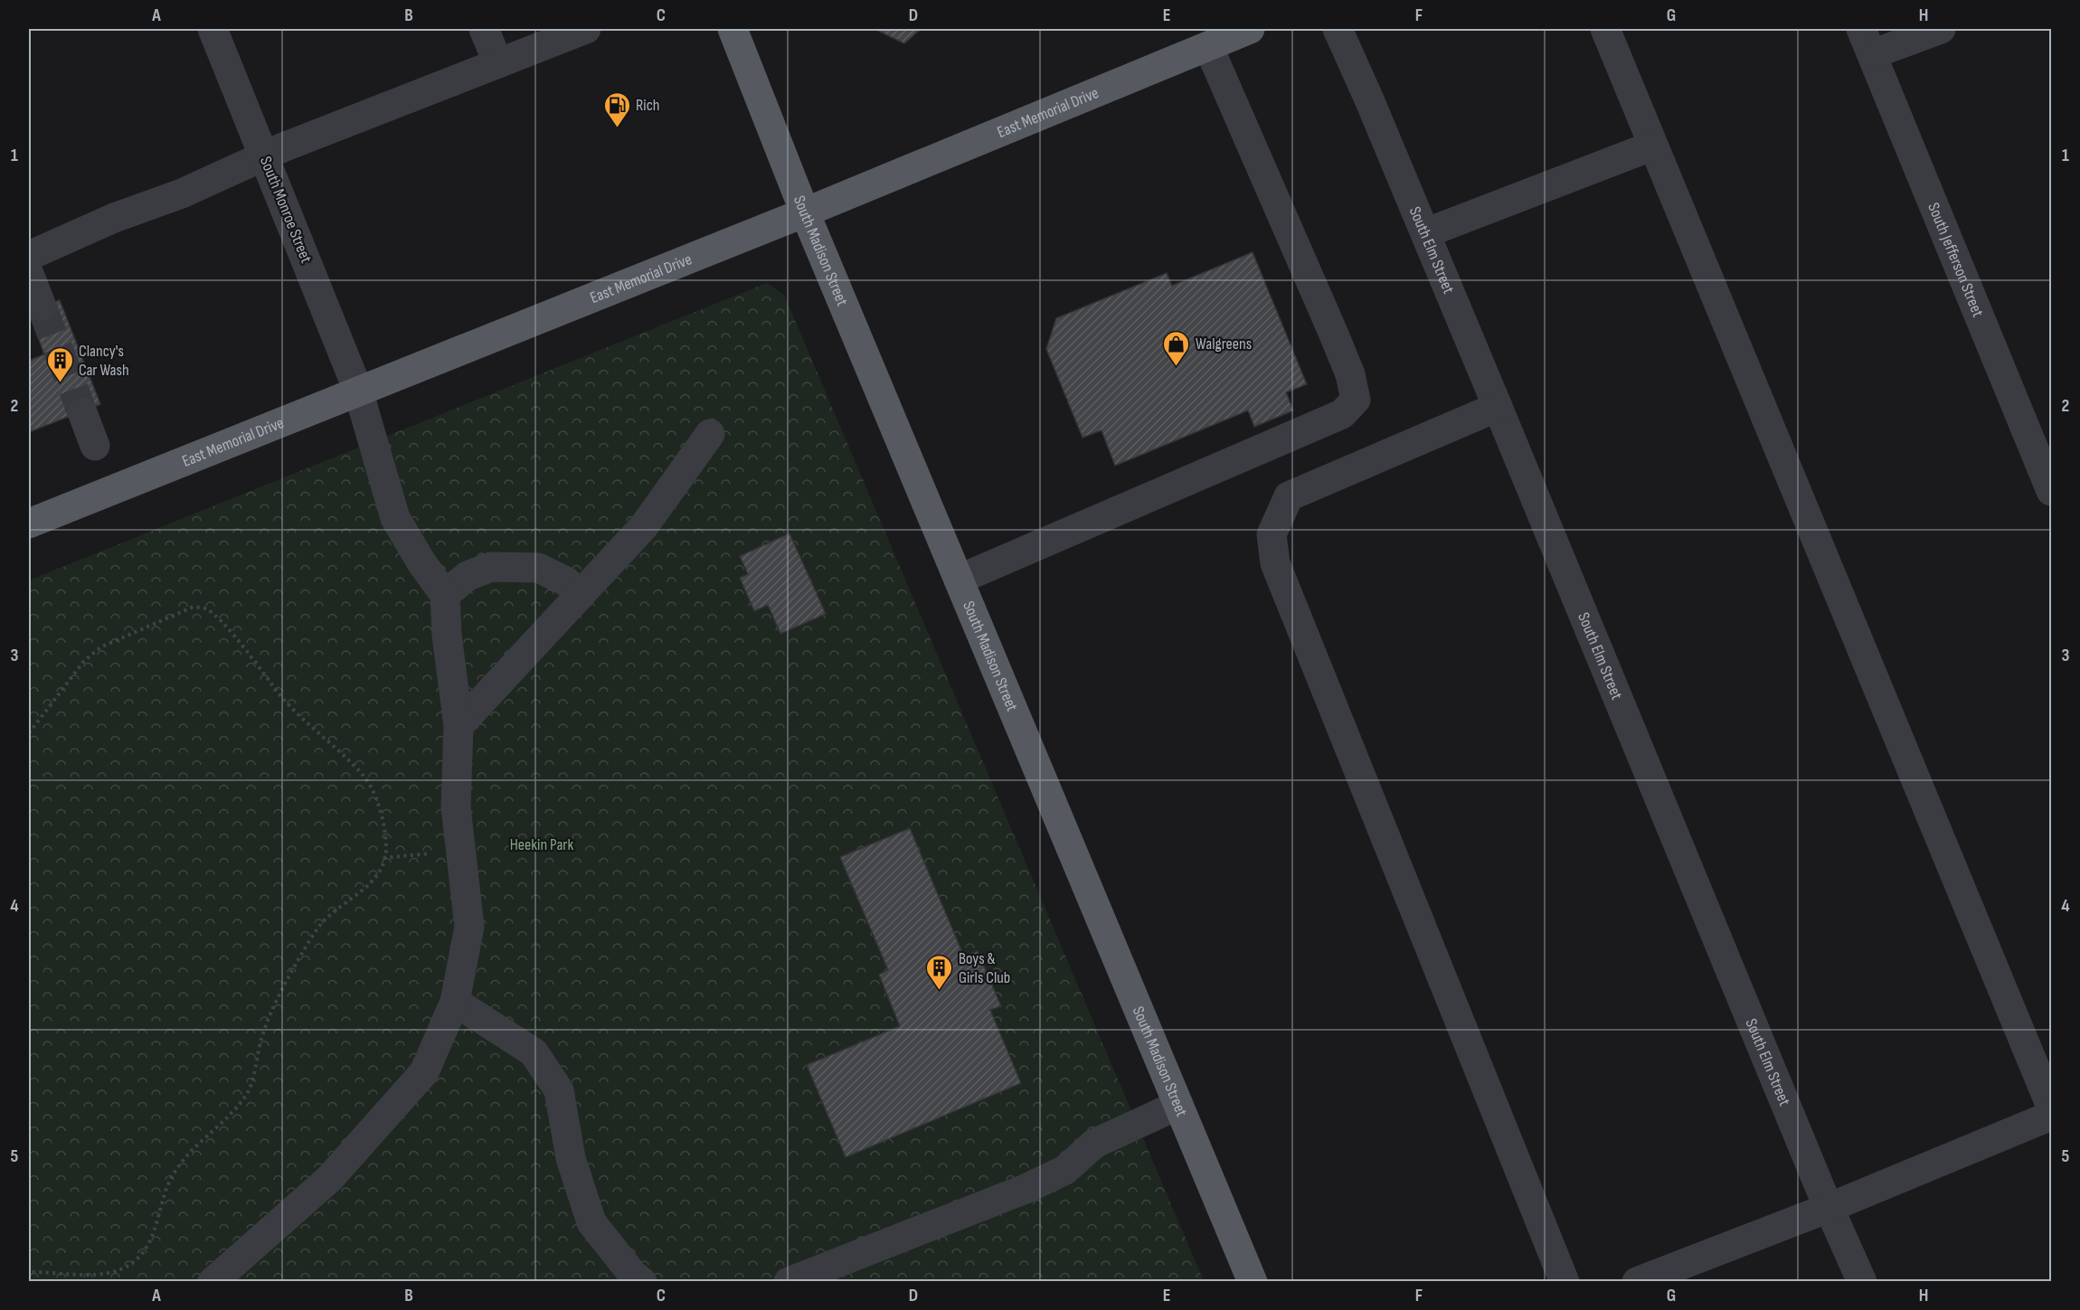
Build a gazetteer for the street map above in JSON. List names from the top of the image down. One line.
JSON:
{"streets":{"main road":["East Memorial Drive","South Madison Street"],"street":["South Monroe Street","South Elm Street","South Jefferson Street"]},"crossings":[["East Memorial Drive","South Monroe Street"],["East Memorial Drive","South Madison Street"]],"parks":["Heekin Park"],"places":{"fuel station":["Rich"],"shop":["Walgreens"],"building":["Clancy's Car Wash","Boys & Girls Club"]},"grid":{"columns":["A","B","C","D","E","F","G","H"],"rows":["1","2","3","4","5"]}}
